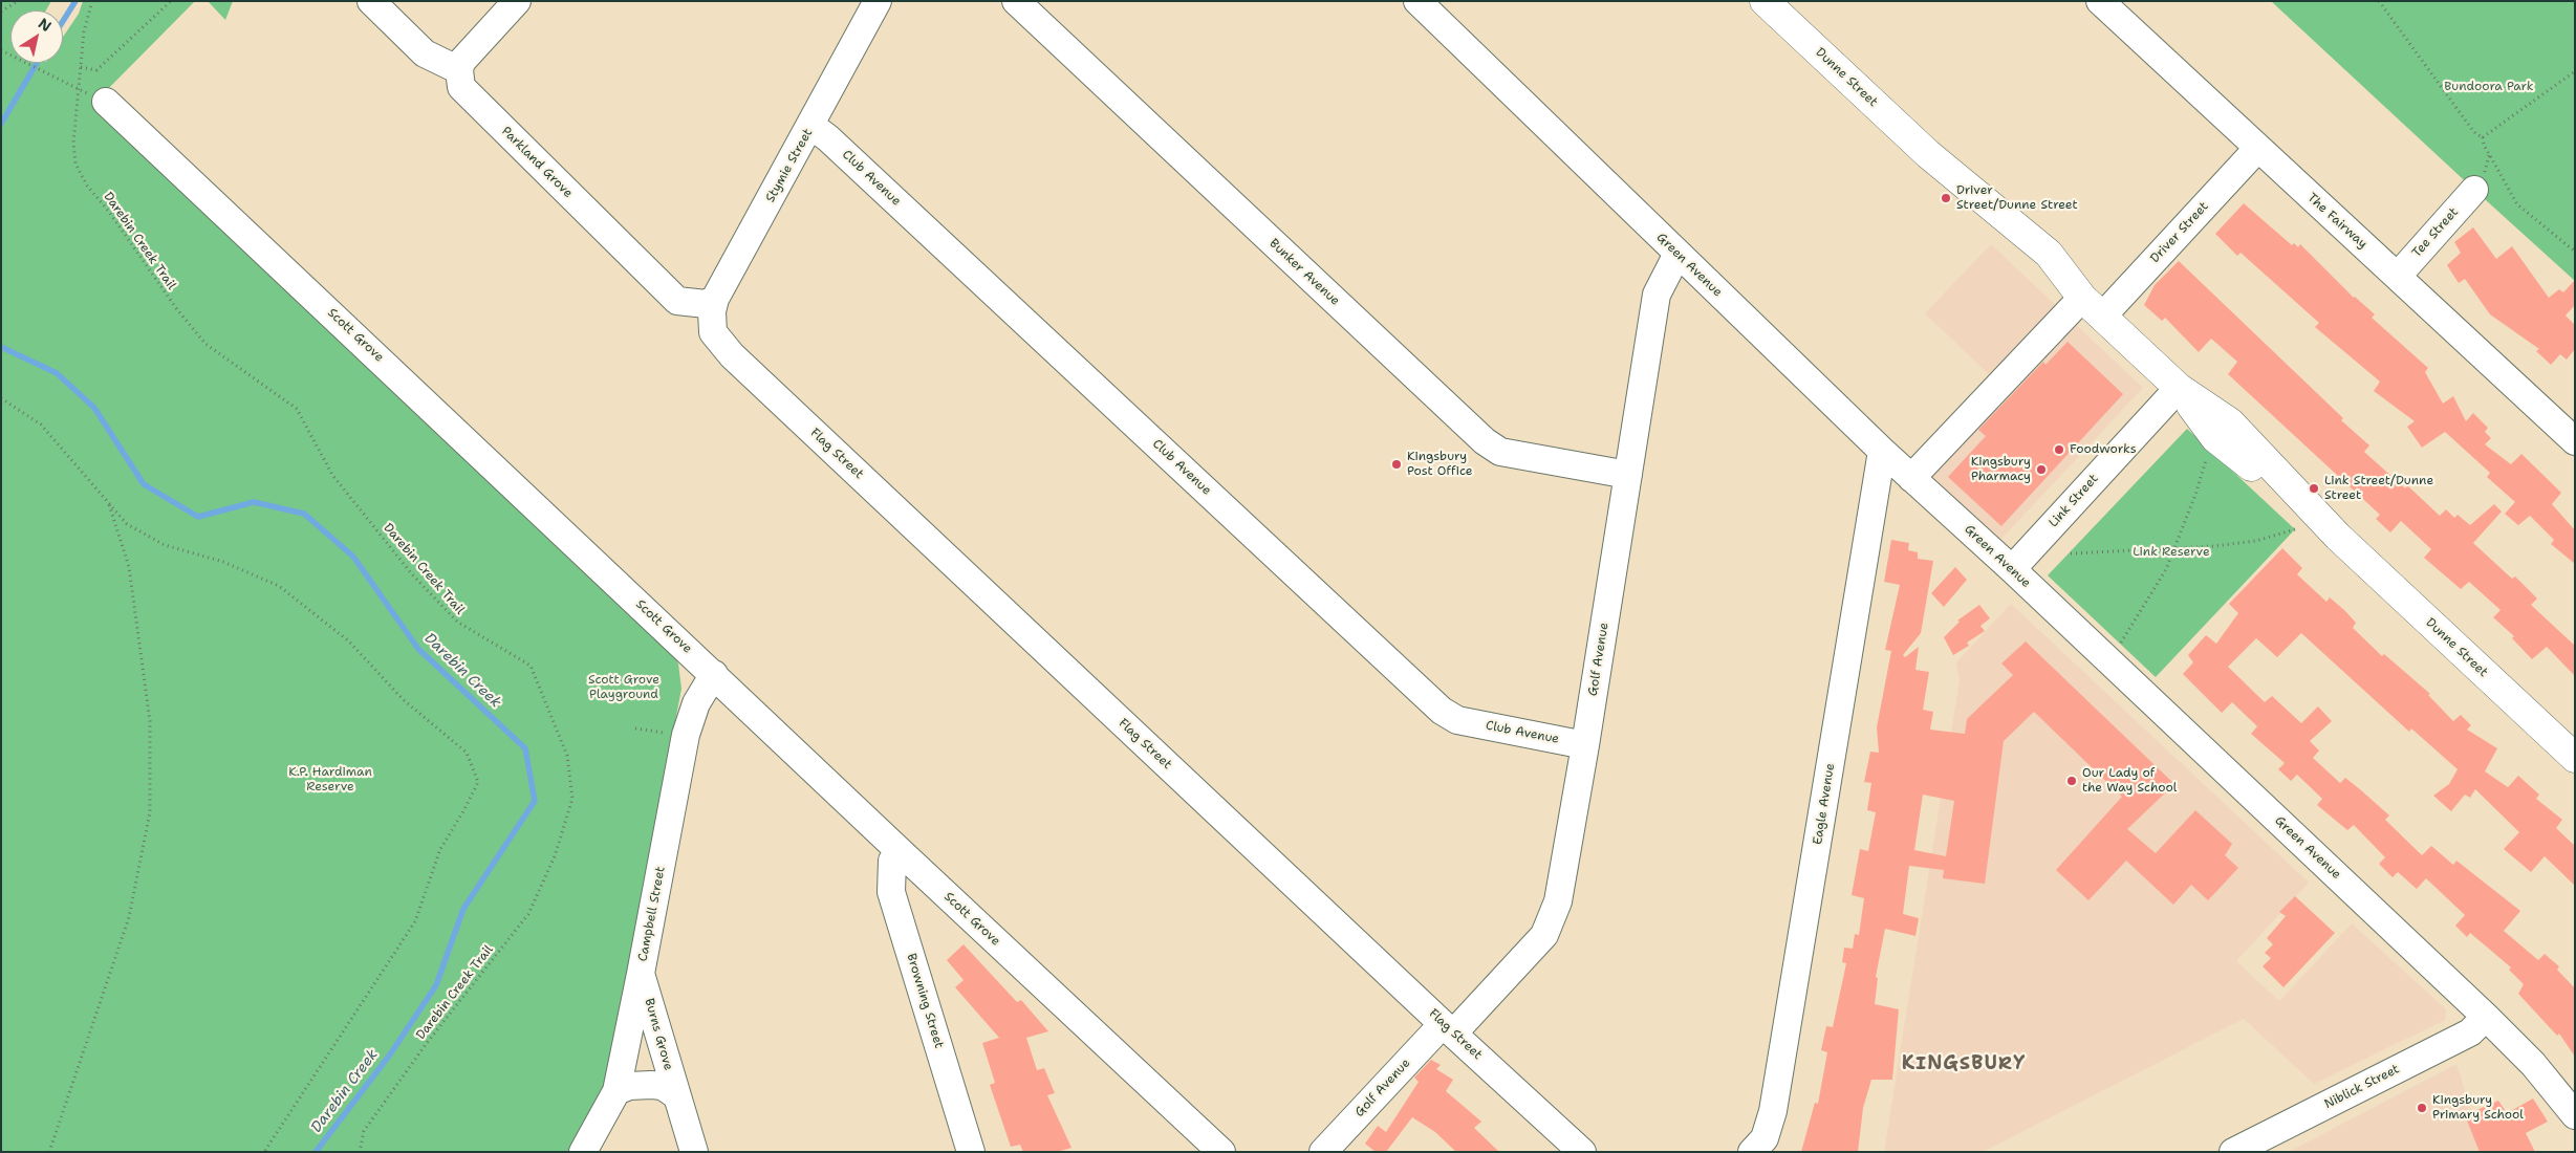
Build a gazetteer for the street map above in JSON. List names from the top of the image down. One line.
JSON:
{"streets":{"main road":["Dunne Street"],"street":["Parkland Grove","Stymie Street","Club Avenue","The Fairway","Driver Street","Tee Street","Green Avenue","Bunker Avenue","Scott Grove","Flag Street","Link Street","Golf Avenue","Eagle Avenue","Campbell Street","Browning Street","Burns Grove","Niblick Street"],"path":["Darebin Creek Trail"]},"crossings":[["Dunne Street","Driver Street"],["Dunne Street","Link Street"],["Parkland Grove","Stymie Street"],["Stymie Street","Club Avenue"],["Stymie Street","Flag Street"],["Club Avenue","Golf Avenue"],["The Fairway","Driver Street"],["The Fairway","Tee Street"],["Green Avenue","Link Street"],["Green Avenue","Golf Avenue"],["Green Avenue","Eagle Avenue"],["Green Avenue","Niblick Street"],["Bunker Avenue","Golf Avenue"],["Scott Grove","Campbell Street"],["Scott Grove","Browning Street"],["Flag Street","Golf Avenue"],["Campbell Street","Burns Grove"]],"districts":["KINGSBURY"],"water":["Darebin Creek"],"parks":["Bundoora Park","Link Reserve","Scott Grove Playground","K.P. Hardiman Reserve"],"places":["Driver Street/Dunne Street","Foodworks","Kingsbury Post Office","Kingsbury Pharmacy","Link Street/Dunne Street","Our Lady of the Way School","Kingsbury Primary School"],"north":"top right"}
